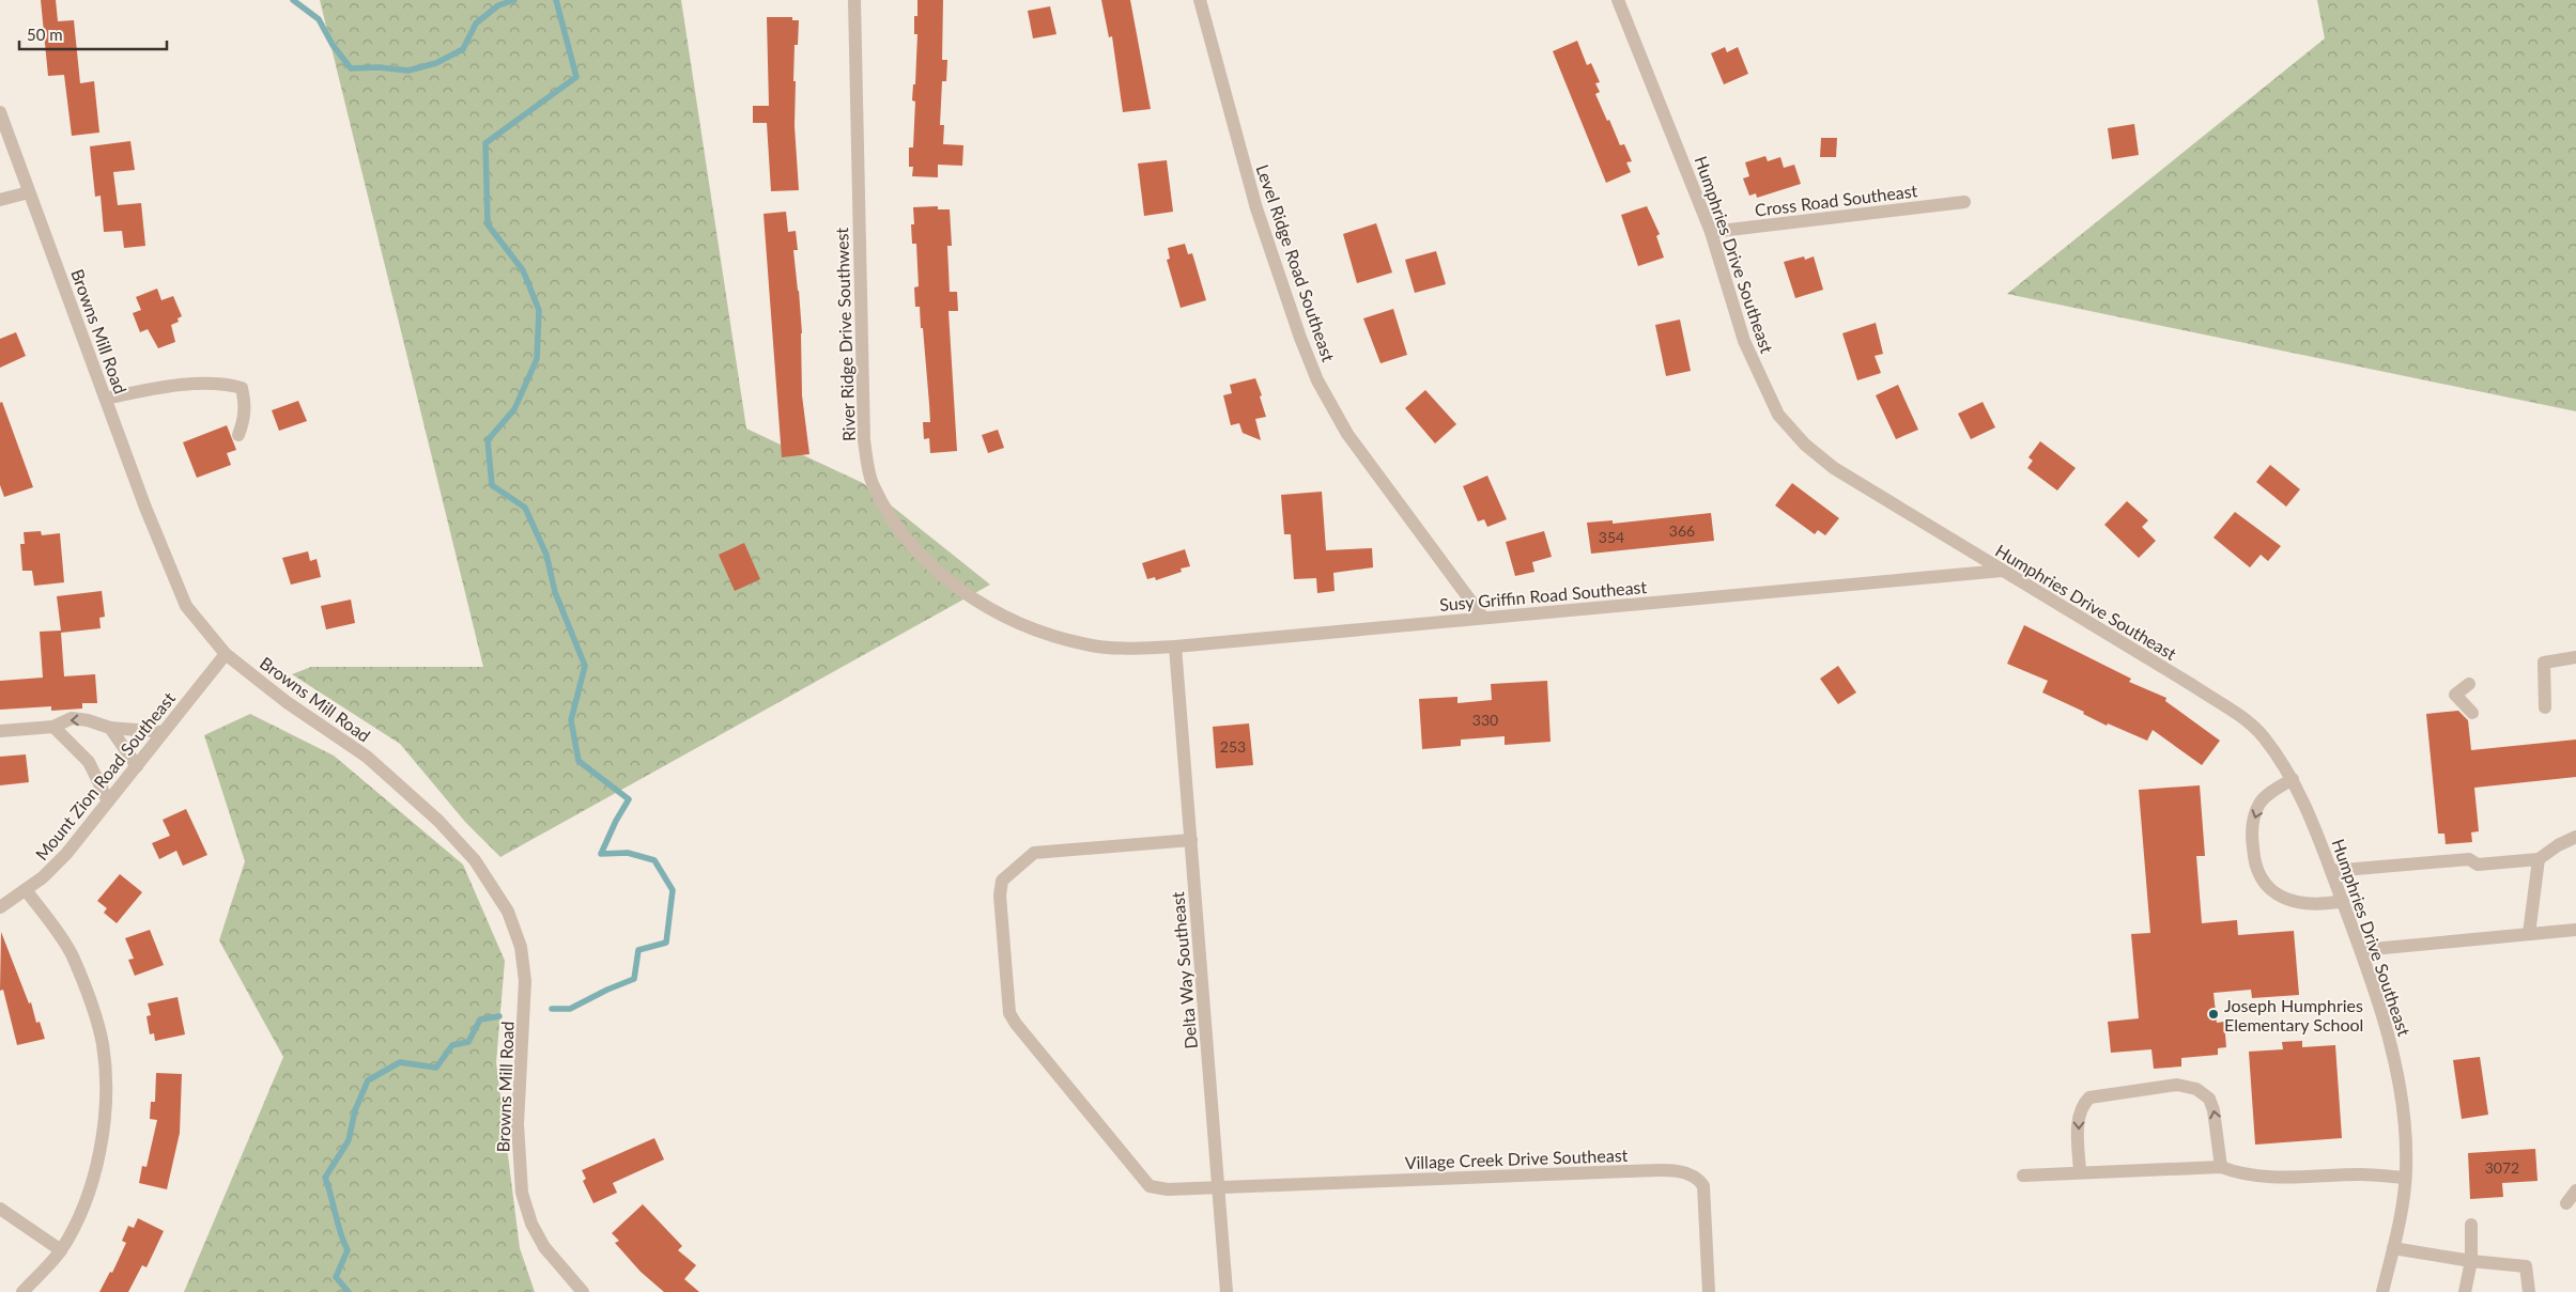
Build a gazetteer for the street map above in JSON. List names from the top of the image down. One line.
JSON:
{"streets":{"street":["Cross Road Southeast","Humphries Drive Southeast","Level Ridge Road Southeast","Browns Mill Road","River Ridge Drive Southwest","Susy Griffin Road Southeast","Mount Zion Road Southeast","Delta Way Southeast","Village Creek Drive Southeast"]},"crossings":[["Cross Road Southeast","Humphries Drive Southeast"],["Humphries Drive Southeast","Susy Griffin Road Southeast"],["Level Ridge Road Southeast","Susy Griffin Road Southeast"],["Browns Mill Road","Mount Zion Road Southeast"],["River Ridge Drive Southwest","Susy Griffin Road Southeast"],["Susy Griffin Road Southeast","Delta Way Southeast"],["Delta Way Southeast","Village Creek Drive Southeast"]],"places":["Joseph Humphries Elementary School"],"house_numbers":["366","354","330","253","3072"],"scale_bar":"50 m"}
